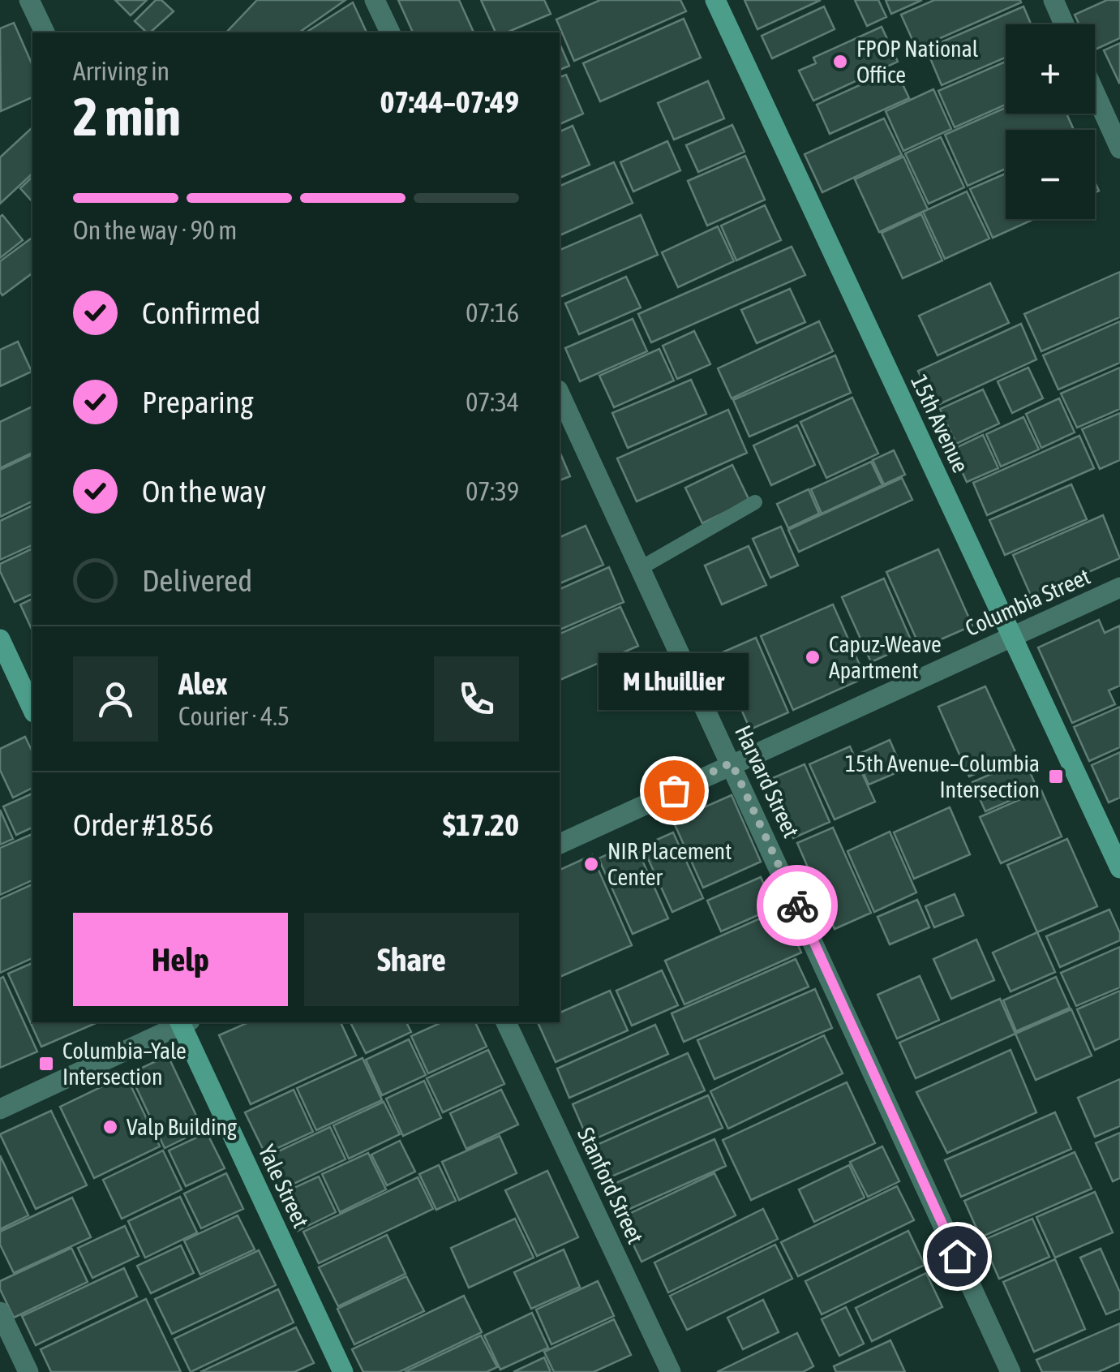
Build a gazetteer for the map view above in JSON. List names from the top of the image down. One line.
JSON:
{"streets":{"street":["15th Avenue","Columbia Street","Harvard Street","Stanford Street","Yale Street"]},"crossings":[["15th Avenue","Columbia Street"],["Columbia Street","Harvard Street"]],"places":{"other":["FPOP National Office","Capuz-Weave Apartment","M Lhuillier","NIR Placement Center","Valp Building"],"transit":["15th Avenue–Columbia Intersection","Columbia–Yale Intersection"]},"page":{"map_buttons":["+","−"],"heading":["2 min","Arriving in","07:44–07:49"],"panel":["Alex","Courier · 4.5","Order #1856","$17.20"],"bar":"On the way · 90 m","list":[["Confirmed","07:16"],["Preparing","07:34"],["On the way","07:39"],"Delivered"],"bubble":"M Lhuillier","buttons":["Help","Share"]}}
